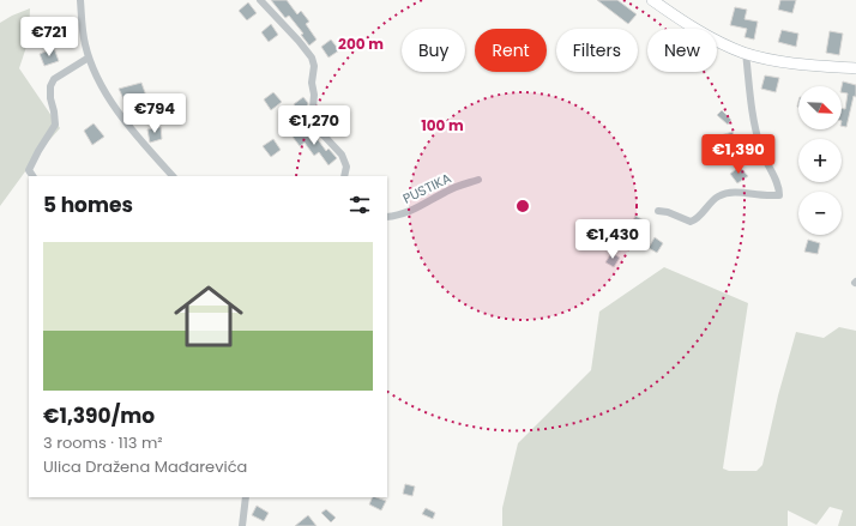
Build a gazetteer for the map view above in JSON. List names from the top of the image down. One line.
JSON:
{"streets":{"street":["PUSTIKA"]},"north":"bottom right","page":{"price":["€721","€794","€1,270","€1,390","€1,430"],"chip":["Buy","Rent","Filters","New"],"map_buttons":["+","−"],"heading":"5 homes","list":[{"name":"€1,390/mo","note":"3 rooms · 113 m² · Ulica Dražena Mađarevića"}]},"rings":["200 m","100 m"]}
